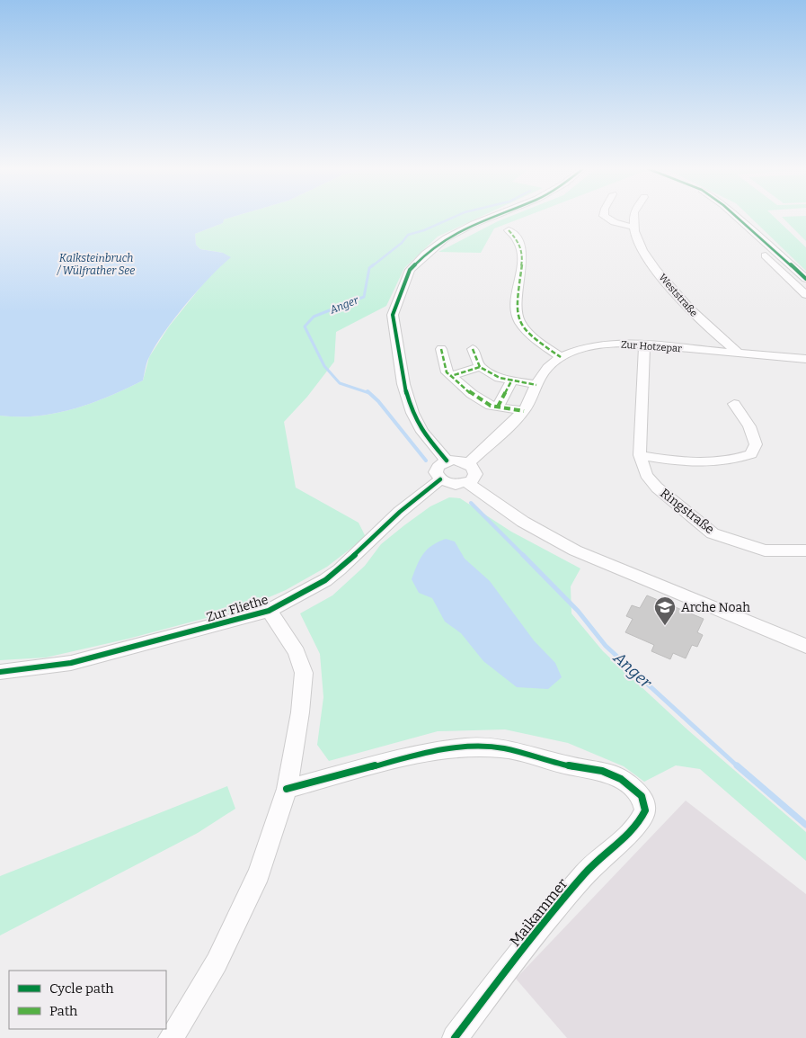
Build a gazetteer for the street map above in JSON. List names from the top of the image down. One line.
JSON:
{"streets":{"street":["Weststraße","Zur Hotzepar","Ringstraße","Zur Fliethe","Maikammer"]},"crossings":[["Weststraße","Zur Hotzepar"],["Zur Hotzepar","Ringstraße"],["Zur Hotzepar","Zur Fliethe"]],"water":["Kalksteinbruch / Wülfrather See","Anger"],"places":{"school or university":["Arche Noah"]},"legend":["Cycle path","Path"]}
